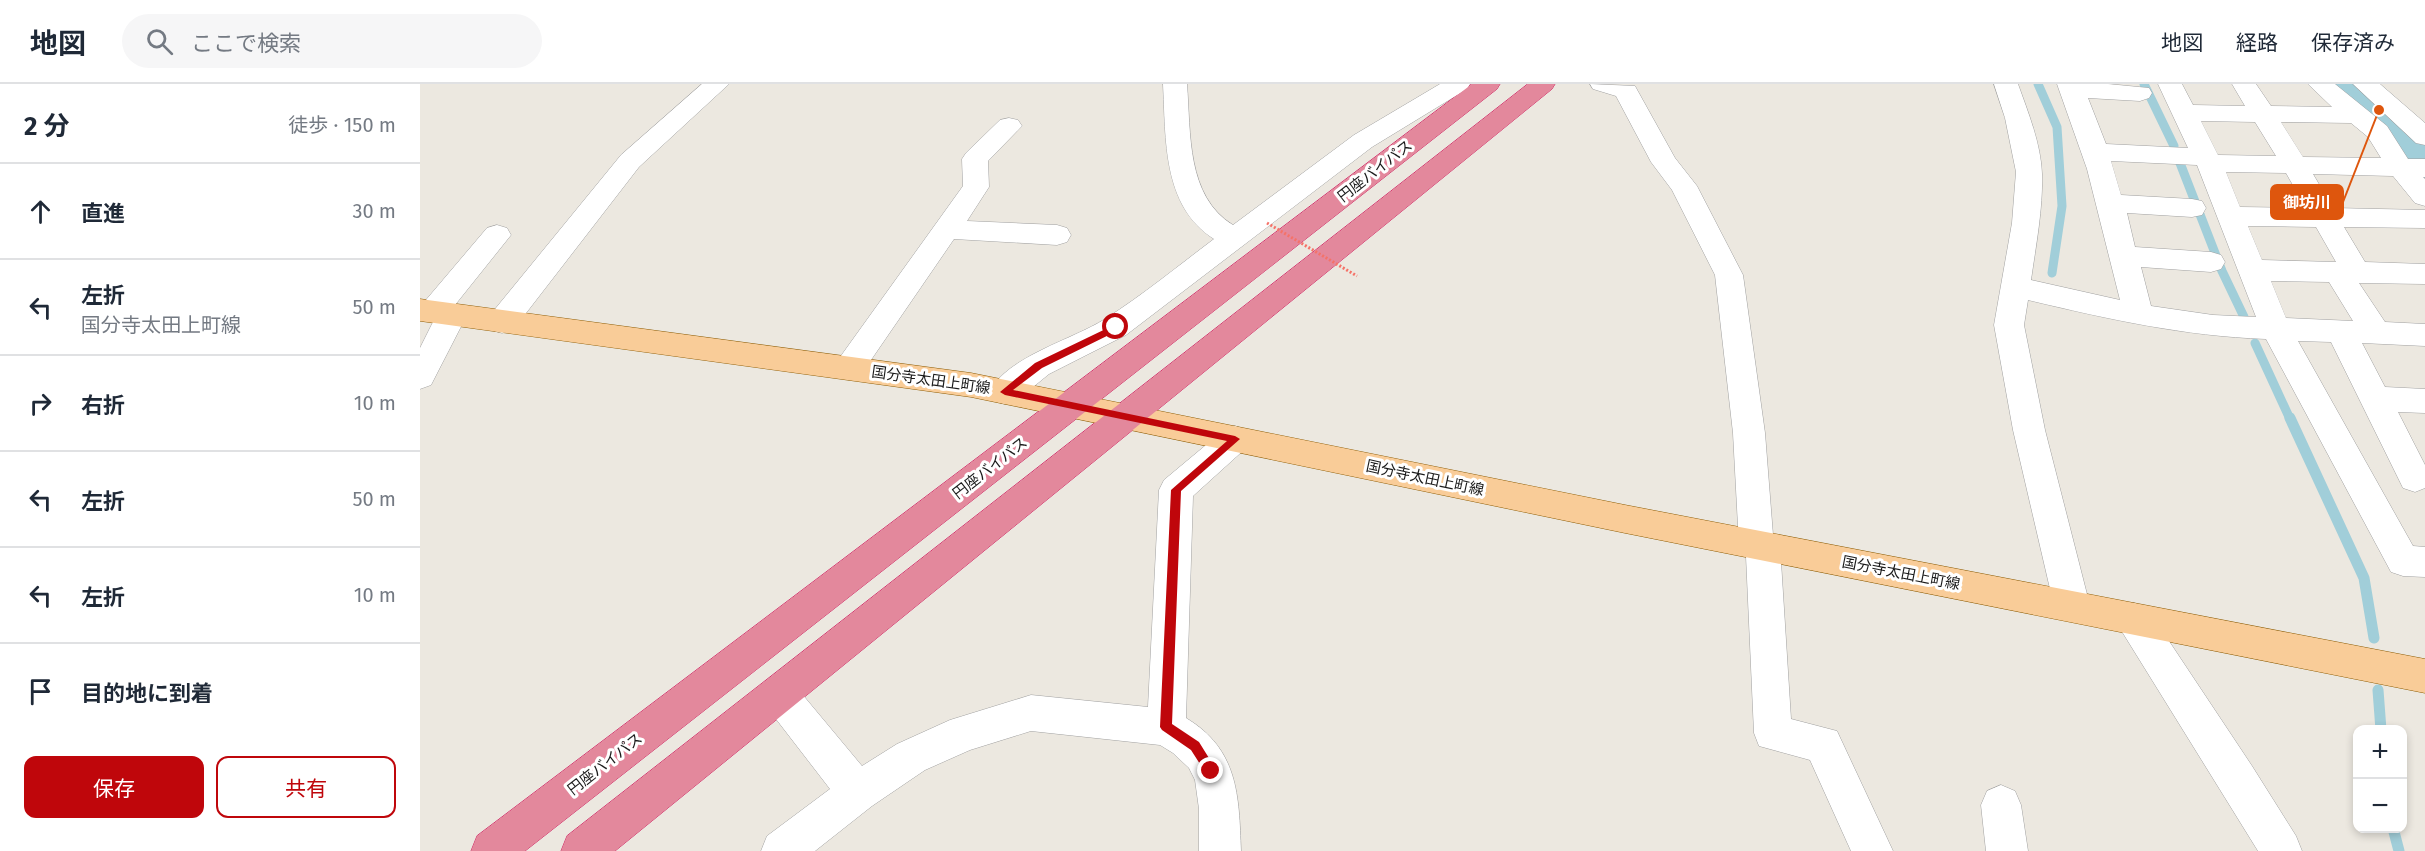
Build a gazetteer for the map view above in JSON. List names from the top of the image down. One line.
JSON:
{"streets":{"highway":["円座バイパス"],"main road":["国分寺太田上町線"]},"crossings":[["円座バイパス","国分寺太田上町線"]],"places":["御坊川"],"page":{"header":"地図","search":"ここで検索","nav":["地図","経路","保存済み"],"heading":["2 分","徒歩 · 150 m"],"list":[["直進","30 m"],["左折","国分寺太田上町線","50 m"],["右折","10 m"],["左折","50 m"],["左折","10 m"],"目的地に到着"],"map_buttons":["+","−"],"buttons":["保存","共有"]}}
